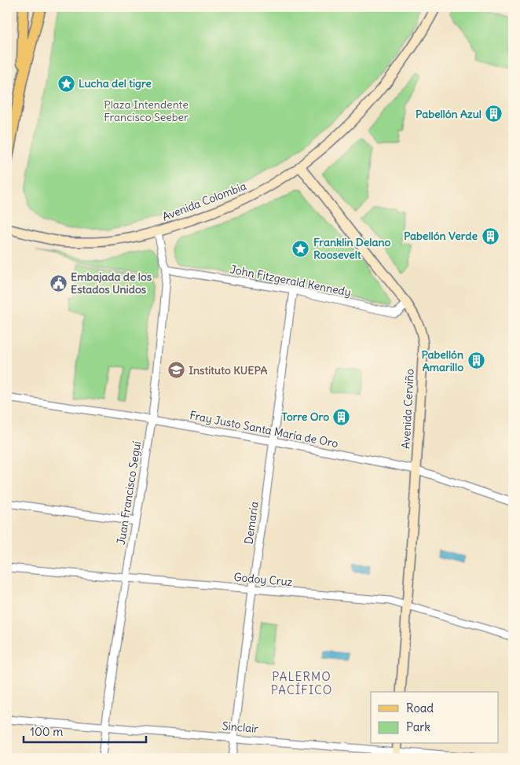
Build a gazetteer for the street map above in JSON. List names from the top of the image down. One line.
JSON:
{"streets":{"main road":["Avenida Colombia","Avenida Cerviño"],"street":["John Fitzgerald Kennedy","Fray Justo Santa María de Oro","Juan Francisco Seguí","Demaría","Godoy Cruz","Sinclair"]},"crossings":[["Avenida Colombia","Avenida Cerviño"],["Avenida Colombia","Juan Francisco Seguí"],["John Fitzgerald Kennedy","Avenida Cerviño"],["John Fitzgerald Kennedy","Juan Francisco Seguí"],["John Fitzgerald Kennedy","Demaría"],["Avenida Cerviño","Fray Justo Santa María de Oro"],["Avenida Cerviño","Godoy Cruz"],["Fray Justo Santa María de Oro","Juan Francisco Seguí"],["Fray Justo Santa María de Oro","Demaría"],["Juan Francisco Seguí","Godoy Cruz"],["Juan Francisco Seguí","Sinclair"],["Demaría","Godoy Cruz"],["Demaría","Sinclair"]],"districts":["PALERMO PACÍFICO"],"parks":["Plaza Intendente Francisco Seeber"],"places":{"place":["Lucha del tigre","Franklin Delano Roosevelt"],"building":["Pabellón Azul","Pabellón Verde","Pabellón Amarillo","Torre Oro"],"public building":["Embajada de los Estados Unidos"],"school or university":["Instituto KUEPA"]},"legend":["Road","Park"],"scale_bar":"100 m"}
